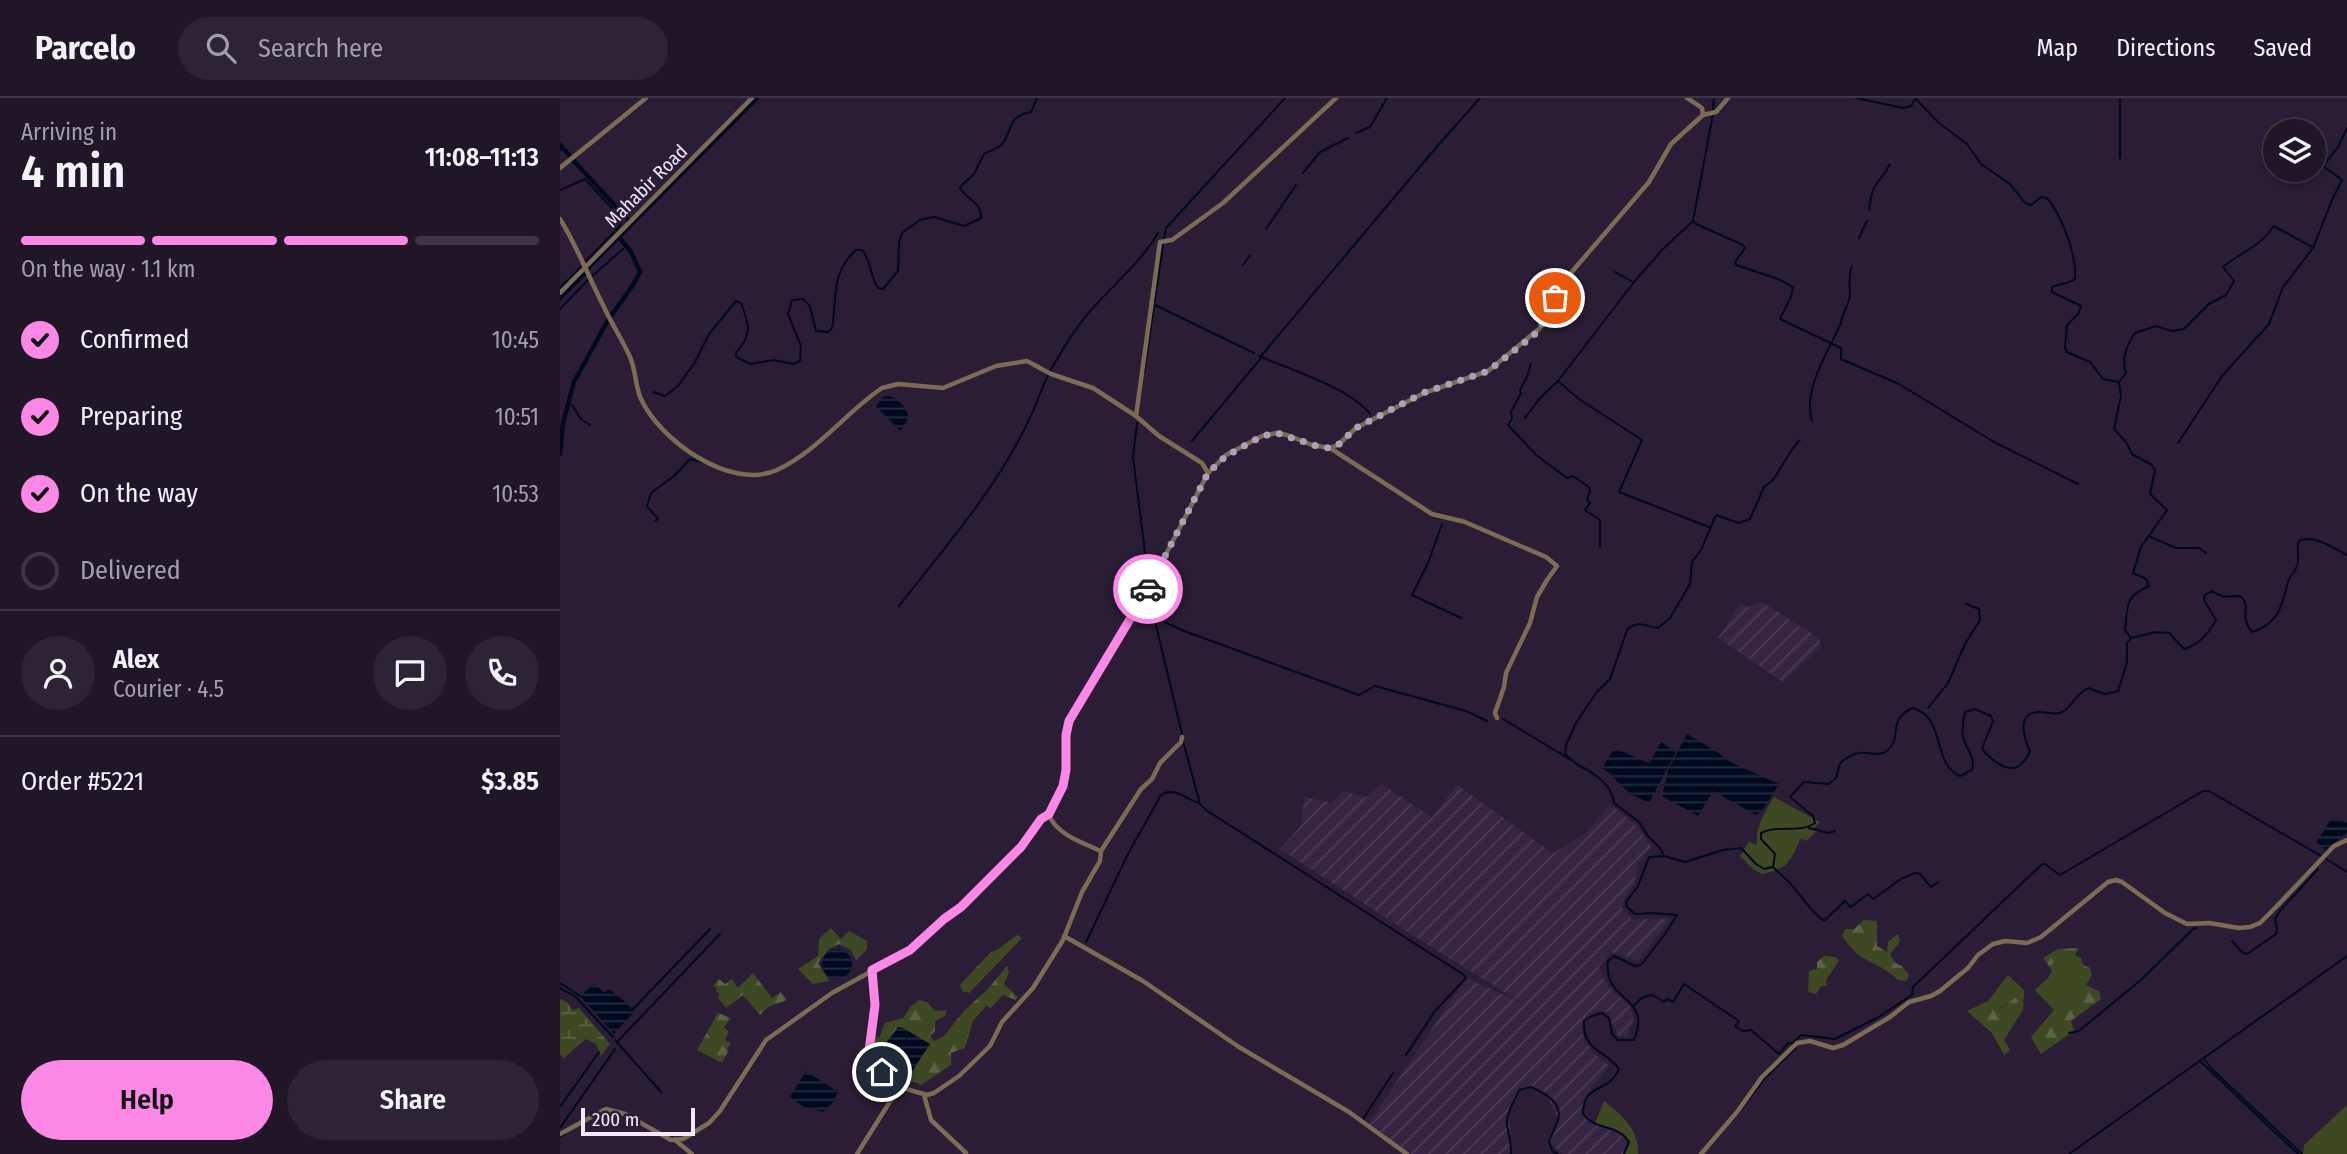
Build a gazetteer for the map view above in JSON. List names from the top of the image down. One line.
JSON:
{"streets":{"street":["Mahabir Road"]},"scale_bar":"200 m","page":{"header":"Parcelo","search":"Search here","nav":["Map","Directions","Saved"],"heading":["4 min","Arriving in","11:08–11:13"],"panel":["Alex","Courier · 4.5","Order #5221","$3.85"],"bar":"On the way · 1.1 km","list":[["Confirmed","10:45"],["Preparing","10:51"],["On the way","10:53"],"Delivered"],"buttons":["Help","Share"],"scale":"200 m"}}
